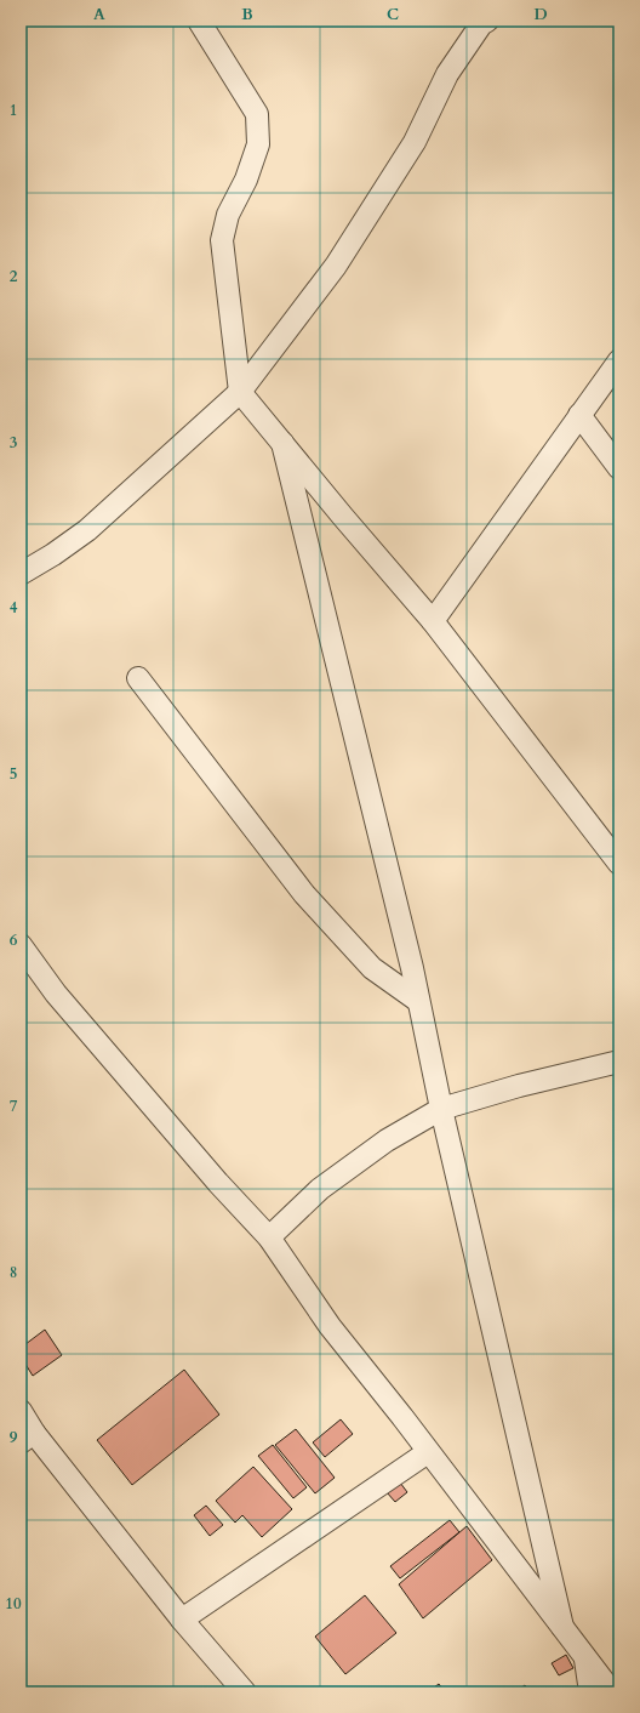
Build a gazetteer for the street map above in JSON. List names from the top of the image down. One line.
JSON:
{"grid":{"columns":["A","B","C","D"],"rows":["1","2","3","4","5","6","7","8","9","10"]}}
